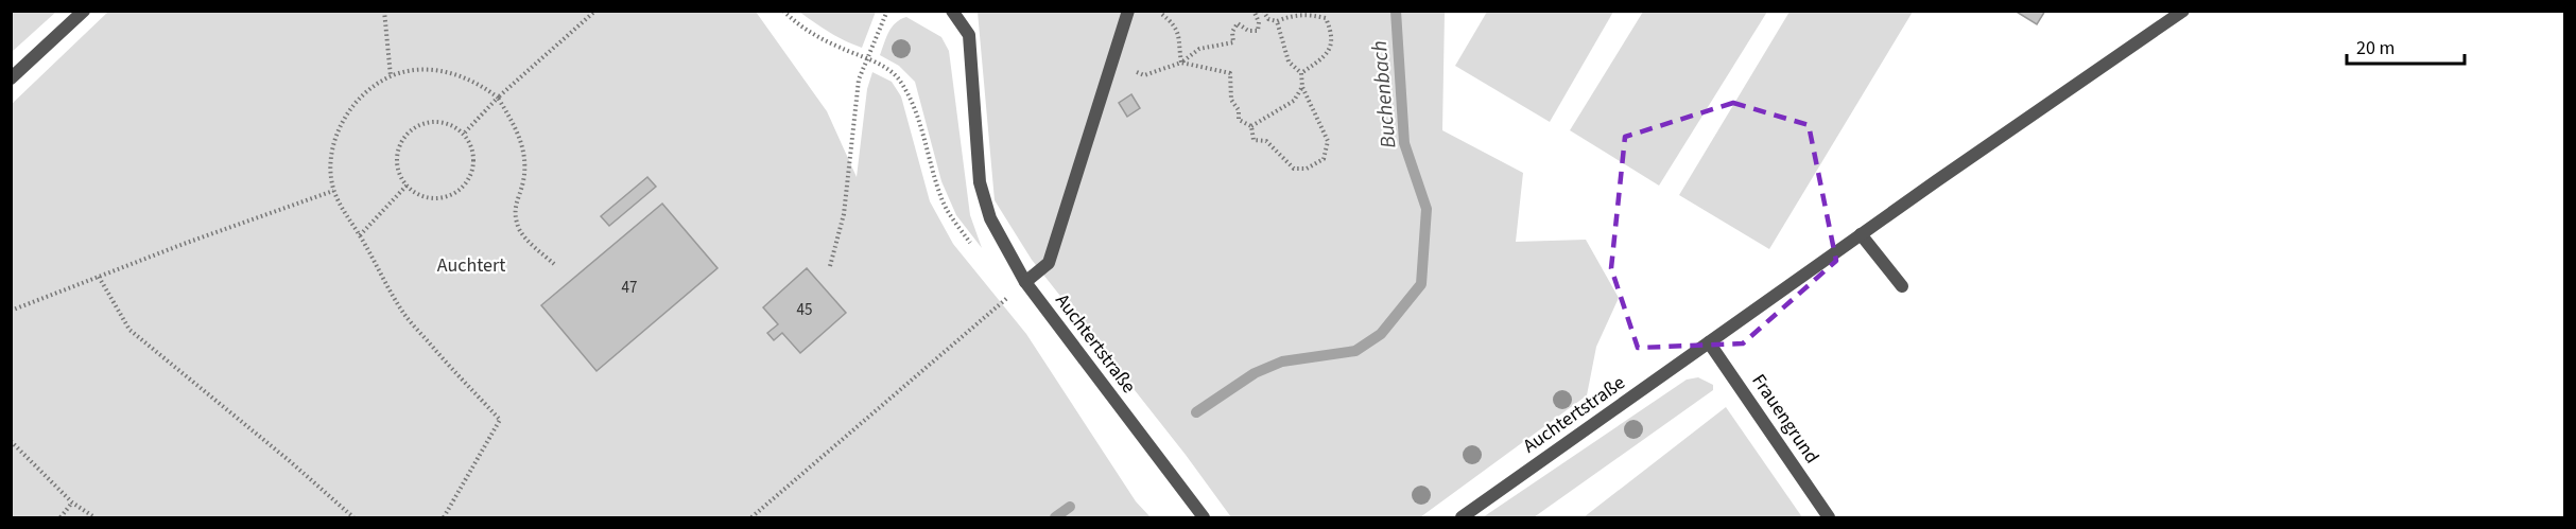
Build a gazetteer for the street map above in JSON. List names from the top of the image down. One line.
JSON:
{"streets":{"street":["Auchtertstraße","Frauengrund"]},"crossings":[["Auchtertstraße","Frauengrund"]],"water":["Buchenbach"],"parks":["Auchtert"],"house_numbers":["47","45"],"scale_bar":"20 m"}
